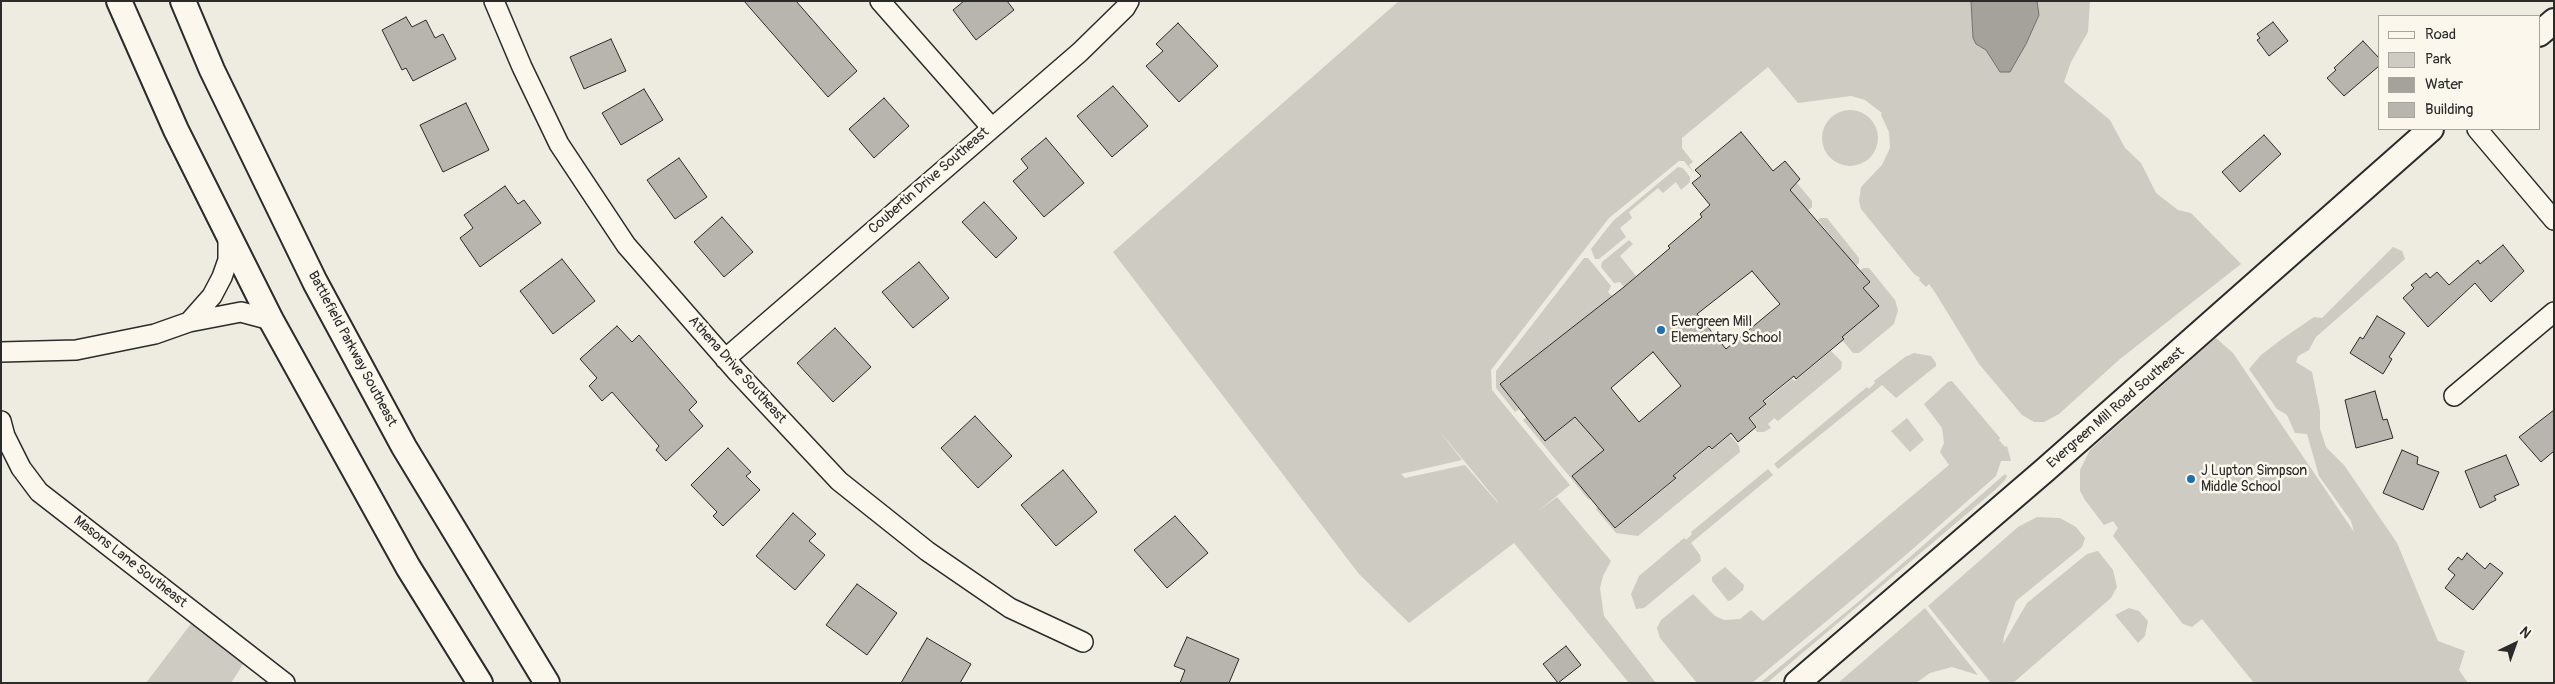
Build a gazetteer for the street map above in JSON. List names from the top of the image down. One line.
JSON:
{"streets":{"main road":["Battlefield Parkway Southeast","Evergreen Mill Road Southeast"],"street":["Coubertin Drive Southeast","Athena Drive Southeast","Masons Lane Southeast"]},"crossings":[["Coubertin Drive Southeast","Athena Drive Southeast"]],"places":["Evergreen Mill Elementary School","J Lupton Simpson Middle School"],"legend":["Road","Park","Water","Building"],"north":"top right"}
